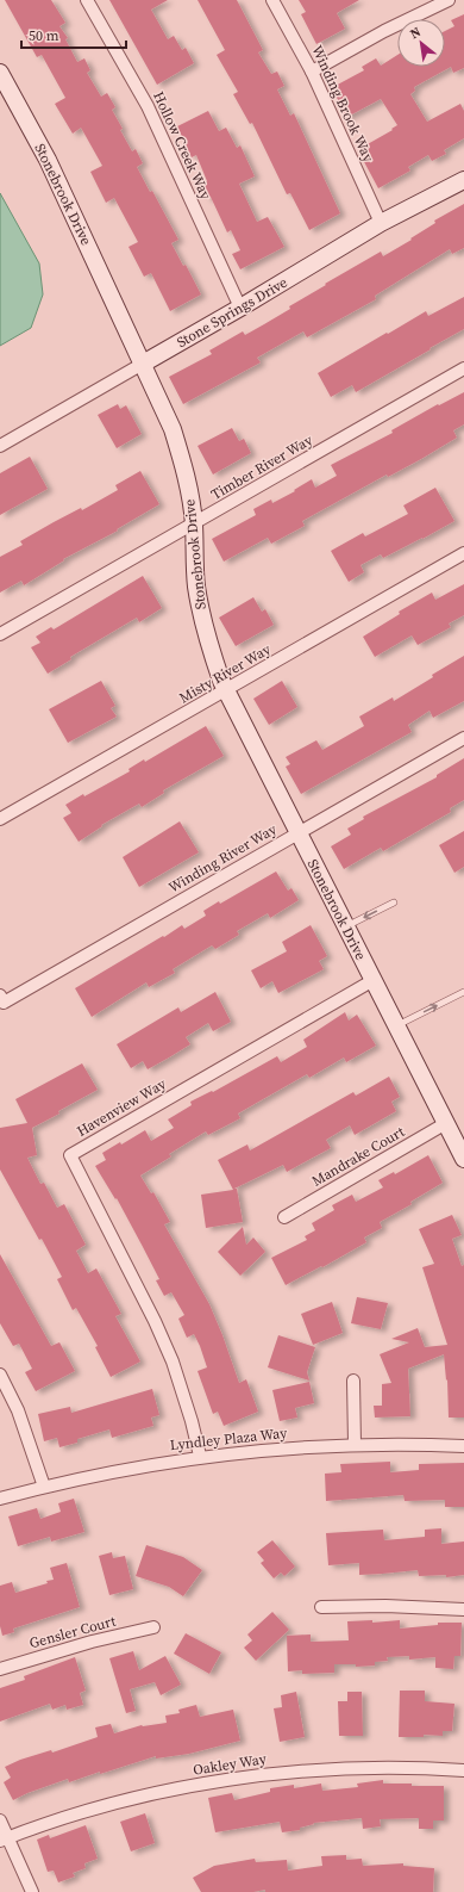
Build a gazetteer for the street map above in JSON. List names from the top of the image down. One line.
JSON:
{"streets":{"street":["Winding Brook Way","Hollow Creek Way","Stonebrook Drive","Stone Springs Drive","Timber River Way","Misty River Way","Winding River Way","Havenview Way","Mandrake Court","Lyndley Plaza Way","Gensler Court","Oakley Way"]},"crossings":[["Winding Brook Way","Stone Springs Drive"],["Hollow Creek Way","Stone Springs Drive"],["Stonebrook Drive","Stone Springs Drive"],["Stonebrook Drive","Timber River Way"],["Stonebrook Drive","Misty River Way"],["Stonebrook Drive","Winding River Way"],["Stonebrook Drive","Havenview Way"],["Stonebrook Drive","Mandrake Court"],["Havenview Way","Lyndley Plaza Way"]],"scale_bar":"50 m","north":"top left"}
